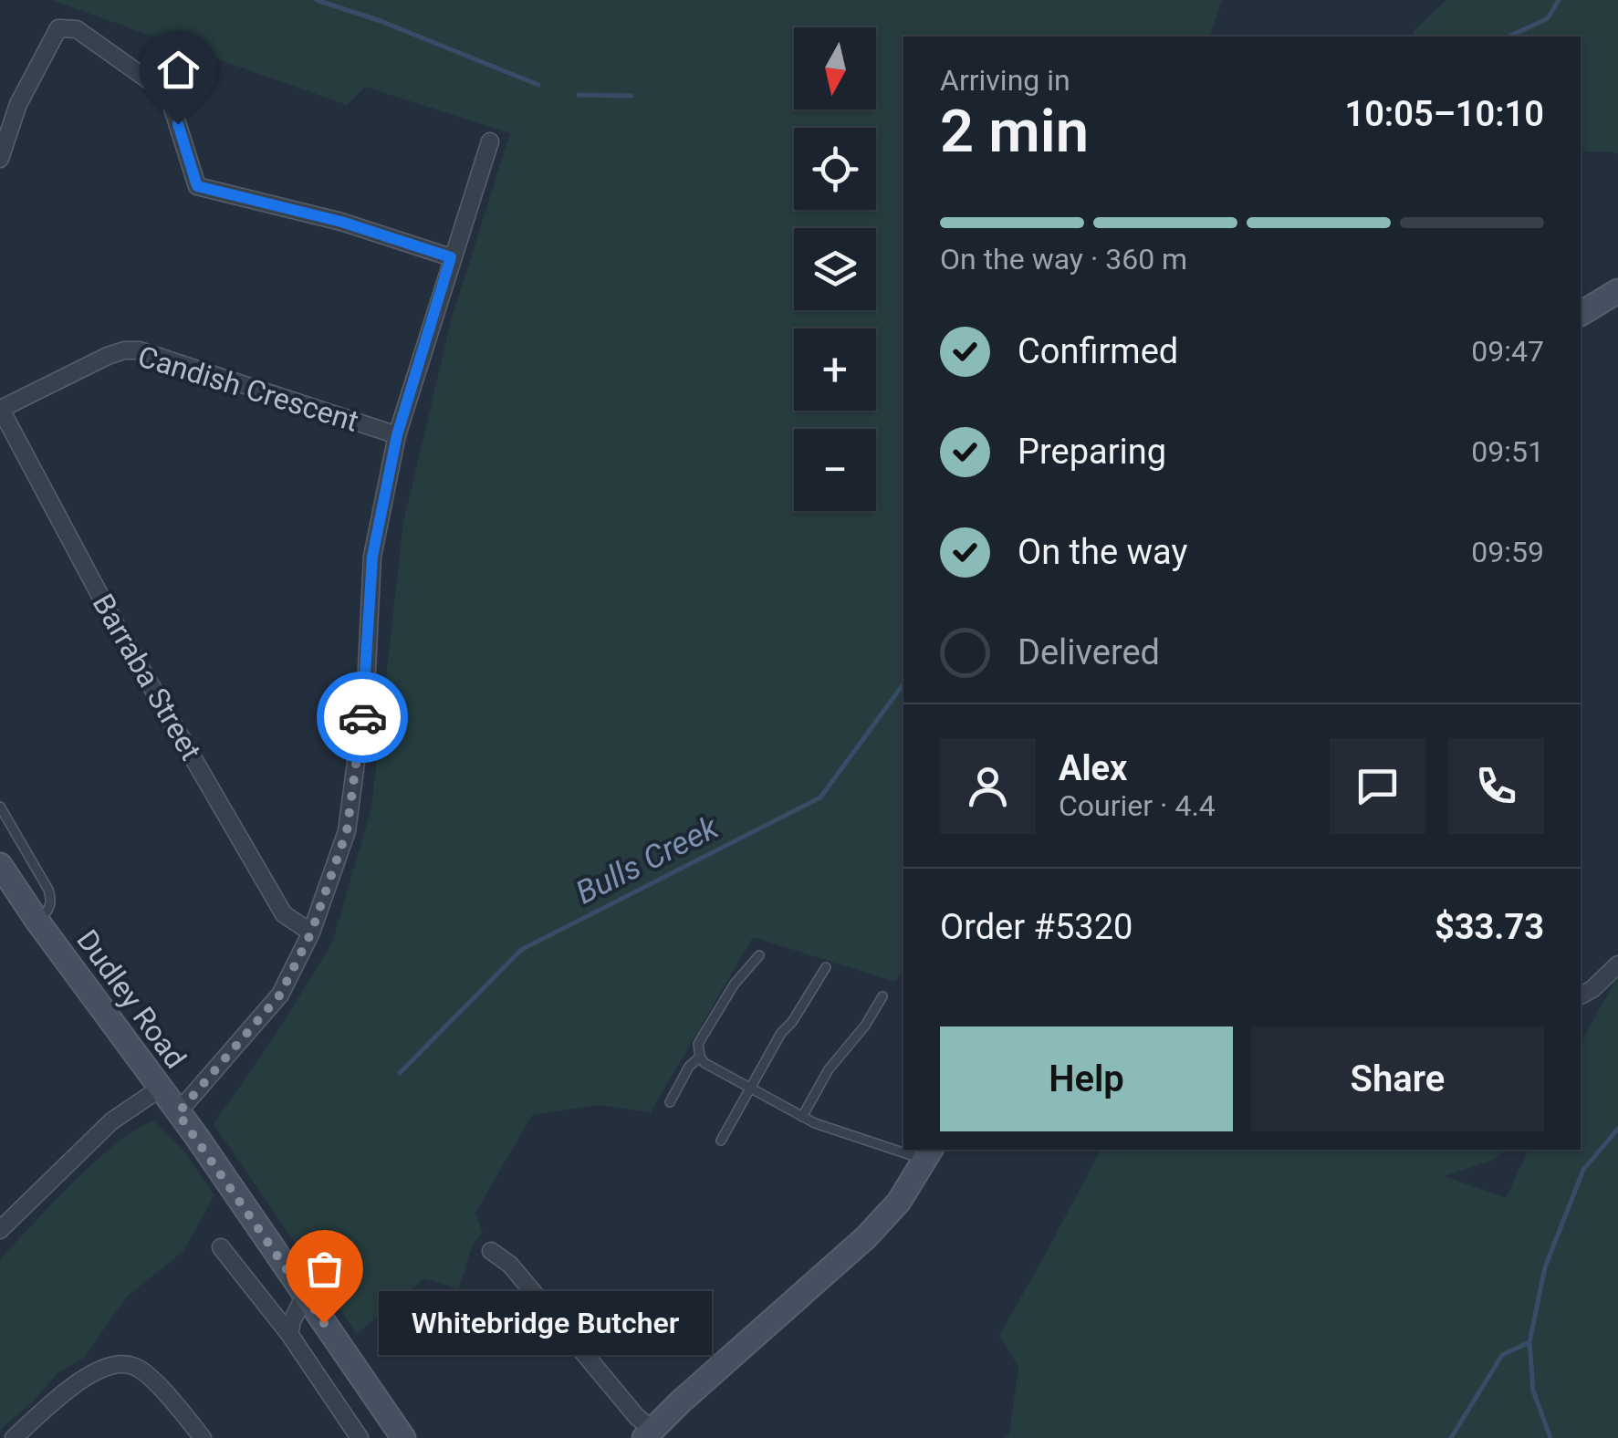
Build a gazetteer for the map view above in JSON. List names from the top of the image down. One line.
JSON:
{"streets":{"main road":["Dudley Road"],"street":["Candish Crescent","Barraba Street"]},"crossings":[["Candish Crescent","Barraba Street"]],"water":["Bulls Creek"],"places":["Whitebridge Butcher"],"north":"bottom","page":{"map_buttons":["+","−"],"heading":["2 min","Arriving in","10:05–10:10"],"panel":["Alex","Courier · 4.4","Order #5320","$33.73"],"bar":"On the way · 360 m","list":[["Confirmed","09:47"],["Preparing","09:51"],["On the way","09:59"],"Delivered"],"buttons":["Help","Share"],"bubble":"Whitebridge Butcher"}}
